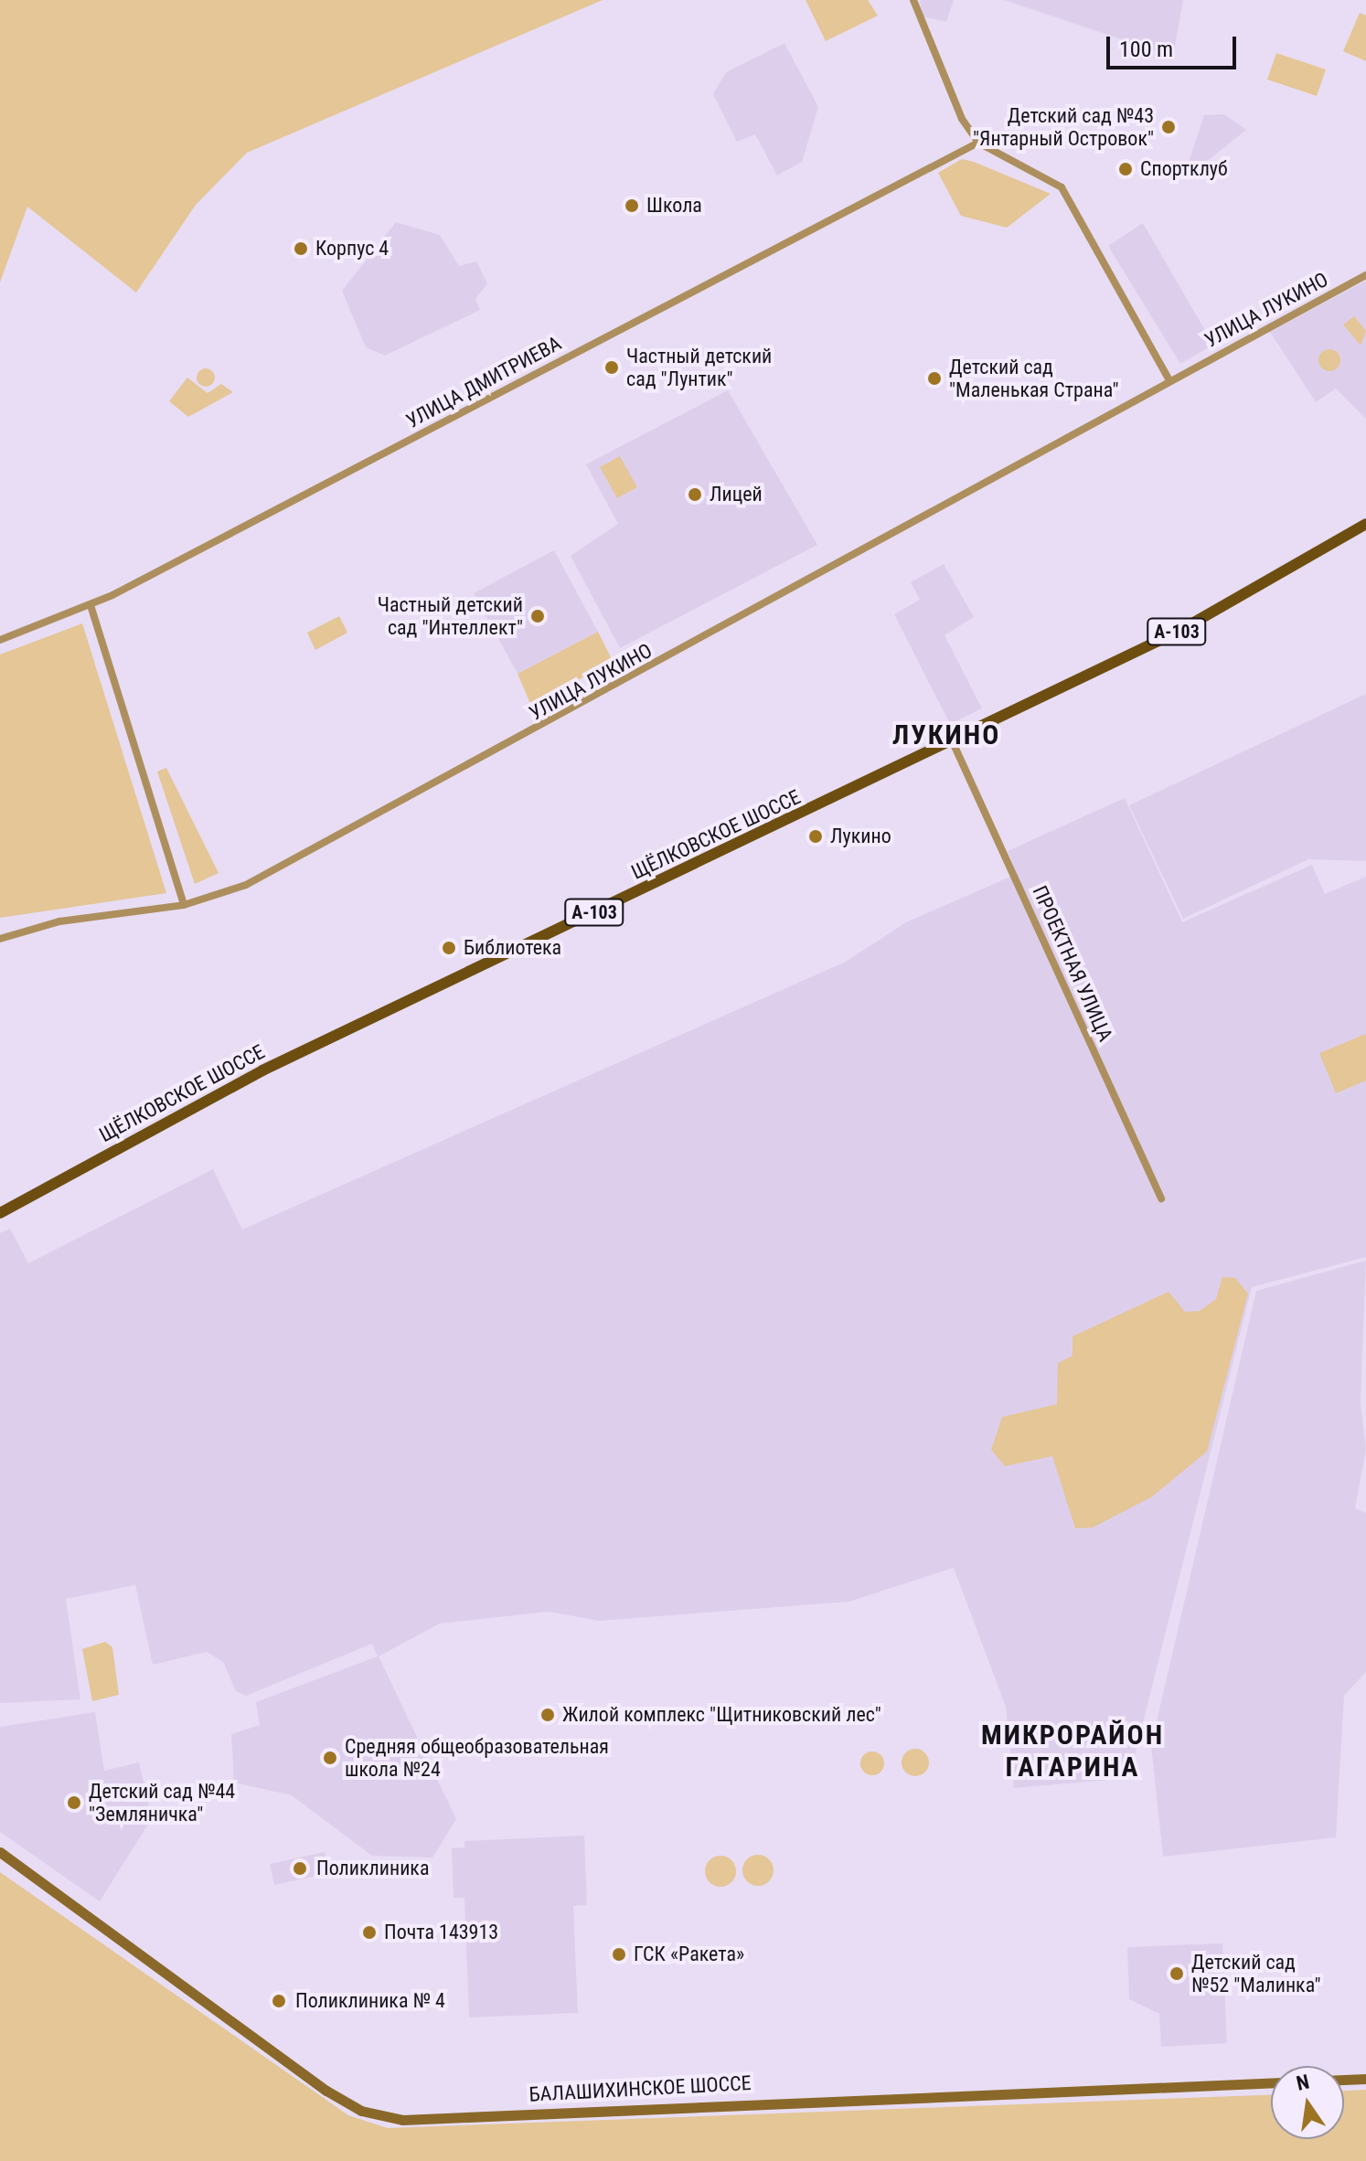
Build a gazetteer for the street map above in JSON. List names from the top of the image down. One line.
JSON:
{"streets":{"main road":["А-103","ЩЁЛКОВСКОЕ ШОССЕ","БАЛАШИХИНСКОЕ ШОССЕ"],"street":["УЛИЦА ЛУКИНО","УЛИЦА ДМИТРИЕВА","ПРОЕКТНАЯ УЛИЦА"]},"crossings":[["ЩЁЛКОВСКОЕ ШОССЕ","ПРОЕКТНАЯ УЛИЦА"]],"districts":["ЛУКИНО","МИКРОРАЙОН ГАГАРИНА"],"places":["Детский сад №43 \"Янтарный Островок\"","Спортклуб","Школа","Корпус 4","Частный детский сад \"Лунтик\"","Детский сад \"Маленькая Страна\"","Лицей","Частный детский сад \"Интеллект\"","Лукино","Библиотека","Жилой комплекс \"Щитниковский лес\"","Средняя общеобразовательная школа №24","Детский сад №44 \"Земляничка\"","Поликлиника","Почта 143913","ГСК «Ракета»","Детский сад №52 \"Малинка\"","Поликлиника № 4"],"scale_bar":"100 m","north":"top"}
